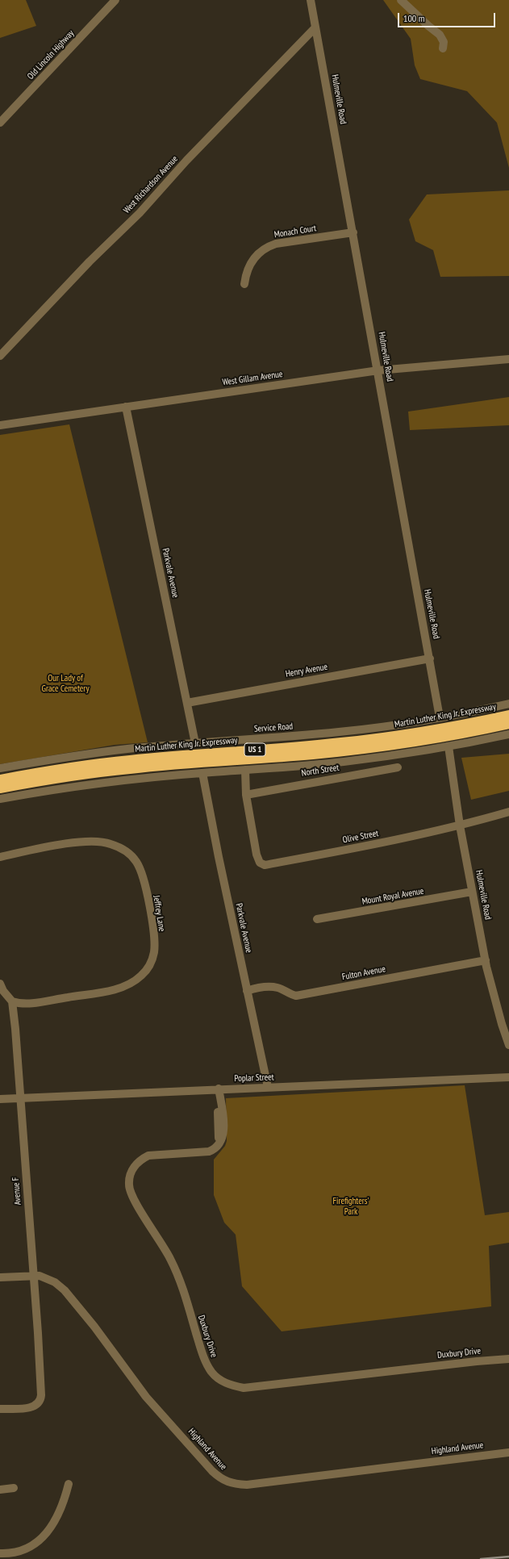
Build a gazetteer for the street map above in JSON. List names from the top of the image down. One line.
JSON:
{"streets":{"highway":["Martin Luther King Jr. Expressway","US 1"],"street":["Old Lincoln Highway","Hulmeville Road","West Richardson Avenue","Monach Court","West Gillam Avenue","Parkvale Avenue","Henry Avenue","Service Road","North Street","Olive Street","Mount Royal Avenue","Jeffrey Lane","Fulton Avenue","Poplar Street","Avenue F","Duxbury Drive","Highland Avenue"]},"crossings":[["Hulmeville Road","West Richardson Avenue"],["Hulmeville Road","Monach Court"],["Hulmeville Road","West Gillam Avenue"],["Hulmeville Road","Henry Avenue"],["Hulmeville Road","Service Road"],["Hulmeville Road","Olive Street"],["Hulmeville Road","Mount Royal Avenue"],["Hulmeville Road","Fulton Avenue"],["West Gillam Avenue","Parkvale Avenue"],["Parkvale Avenue","Henry Avenue"],["Parkvale Avenue","Service Road"],["Parkvale Avenue","Fulton Avenue"],["Parkvale Avenue","Poplar Street"],["North Street","Olive Street"],["Jeffrey Lane","Avenue F"],["Poplar Street","Avenue F"],["Poplar Street","Duxbury Drive"],["Avenue F","Highland Avenue"]],"parks":["Our Lady of Grace Cemetery","Firefighters' Park"],"scale_bar":"100 m"}
